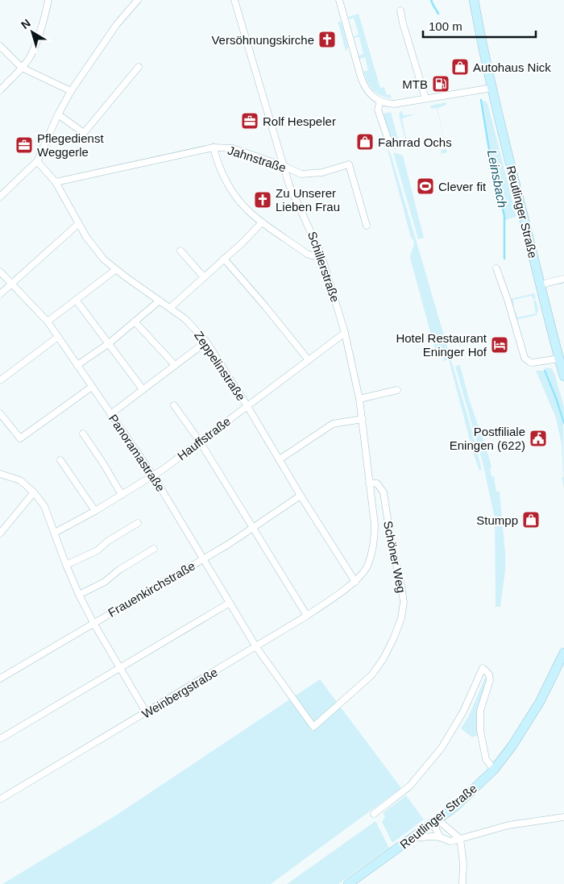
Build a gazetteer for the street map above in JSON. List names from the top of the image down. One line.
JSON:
{"streets":{"main road":["Reutlinger Straße"],"street":["Jahnstraße","Schillerstraße","Zeppelinstraße","Hauffstraße","Panoramastraße","Schöner Weg","Frauenkirchstraße","Weinbergstraße"]},"crossings":[["Jahnstraße","Schillerstraße"],["Jahnstraße","Zeppelinstraße"],["Schillerstraße","Zeppelinstraße"],["Schillerstraße","Hauffstraße"],["Schillerstraße","Schöner Weg"],["Schillerstraße","Weinbergstraße"],["Zeppelinstraße","Hauffstraße"],["Zeppelinstraße","Frauenkirchstraße"],["Zeppelinstraße","Weinbergstraße"],["Hauffstraße","Panoramastraße"],["Panoramastraße","Schöner Weg"],["Panoramastraße","Frauenkirchstraße"],["Panoramastraße","Weinbergstraße"]],"water":["Leinsbach"],"places":{"church":["Versöhnungskirche","Zu Unserer Lieben Frau"],"shop":["Autohaus Nick","Fahrrad Ochs","Stumpp"],"fuel station":["MTB"],"office":["Rolf Hespeler","Pflegedienst Weggerle"],"sports":["Clever fit"],"hotel":["Hotel Restaurant Eninger Hof"],"public building":["Postfiliale Eningen (622)"]},"scale_bar":"100 m","north":"top left"}
